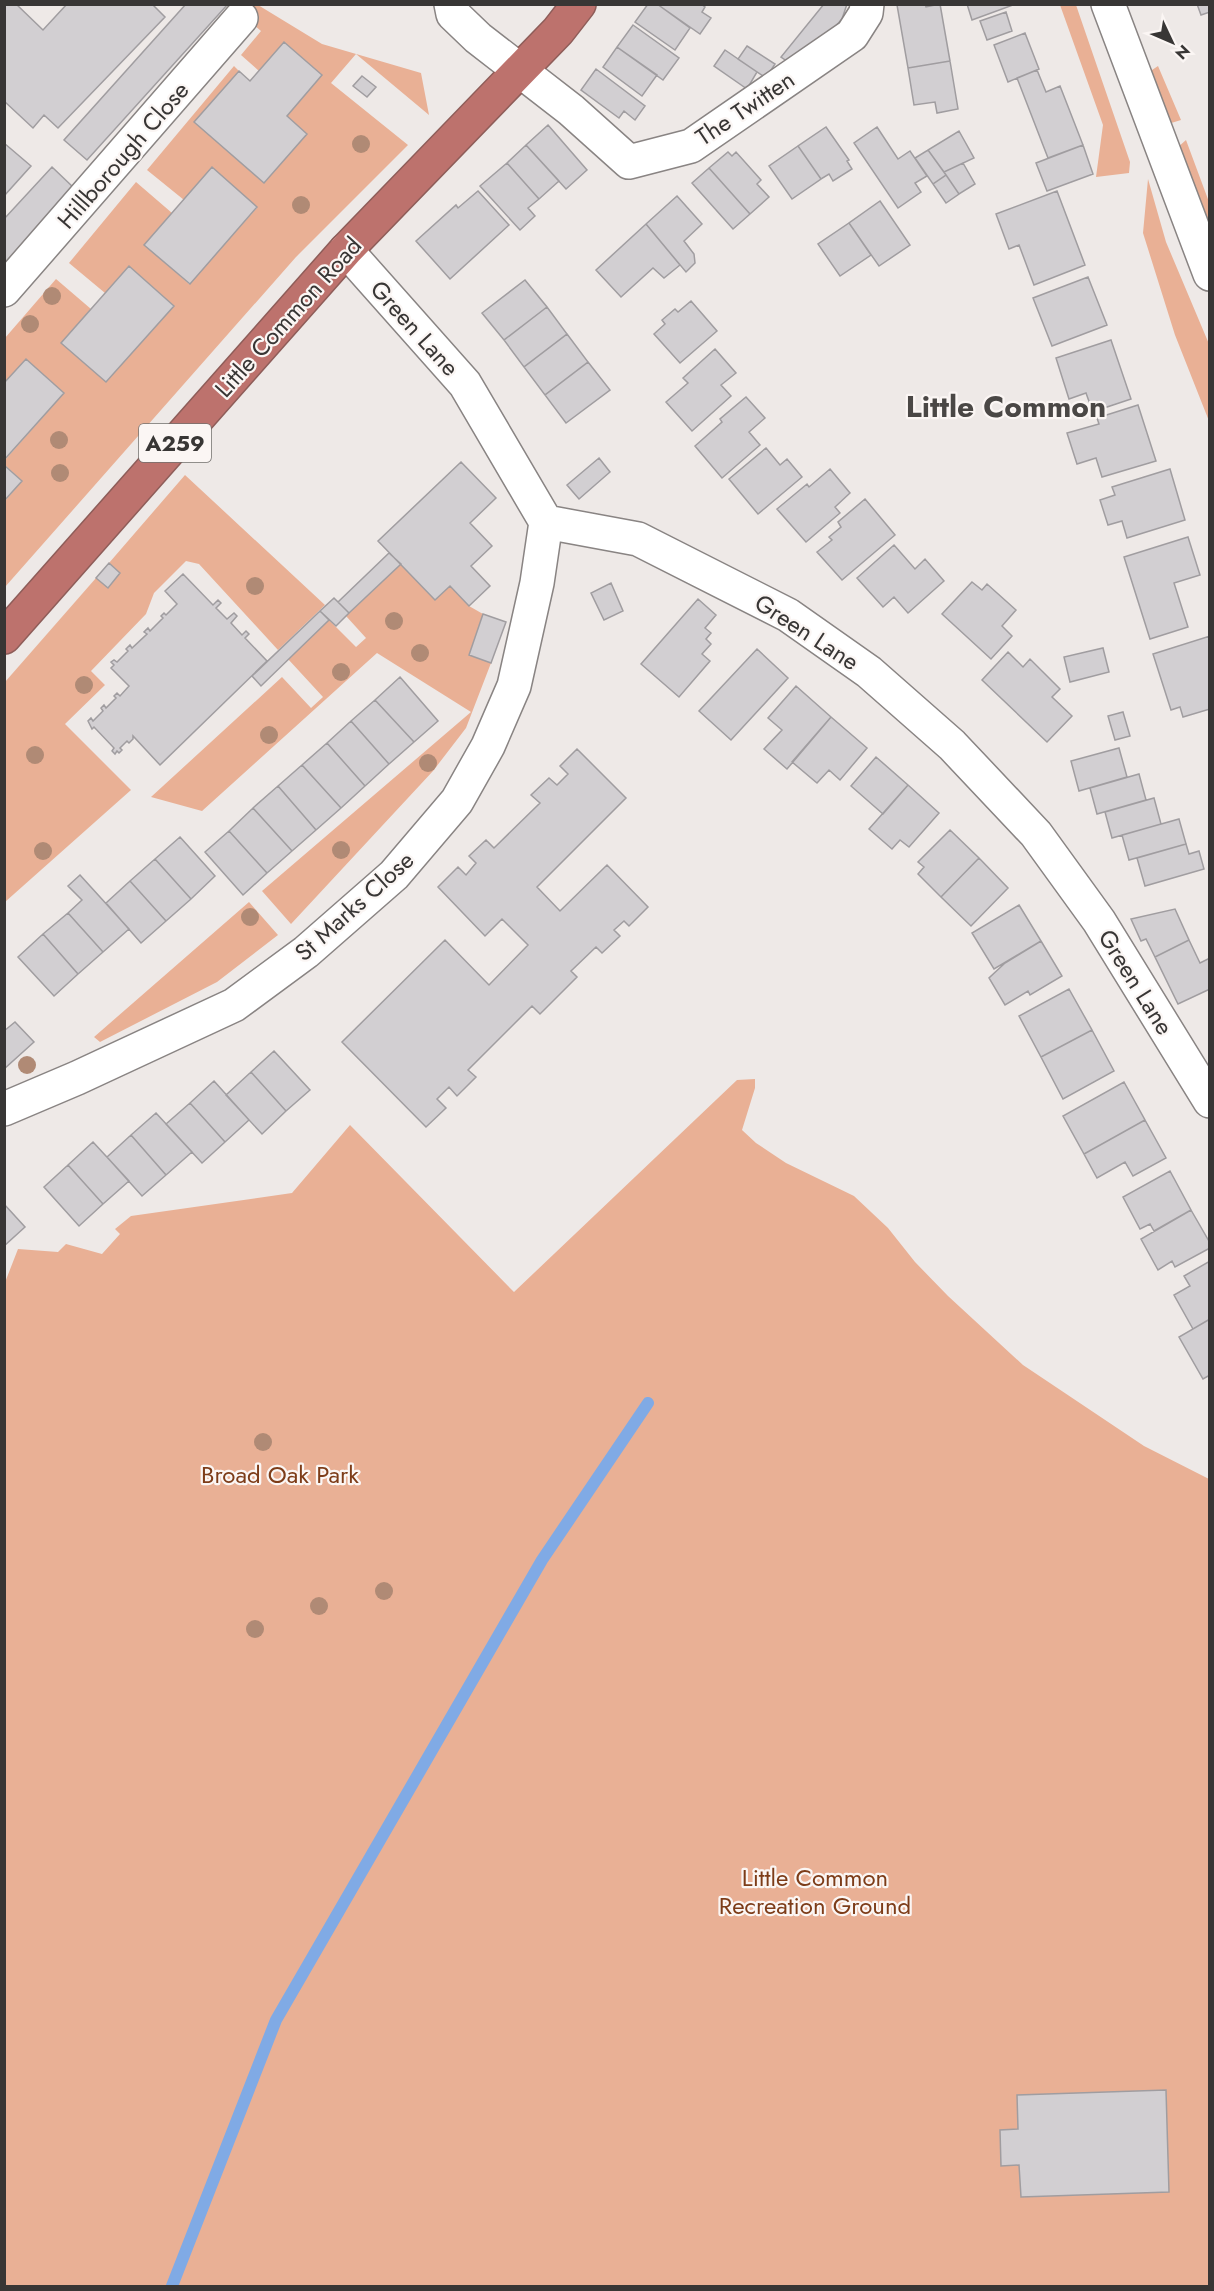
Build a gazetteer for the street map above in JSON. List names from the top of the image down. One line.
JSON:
{"streets":{"highway":["Little Common Road","A259"],"street":["The Twitten","Hillborough Close","Green Lane","St Marks Close"]},"crossings":[["The Twitten","Little Common Road"],["Little Common Road","Green Lane"],["Green Lane","St Marks Close"]],"districts":["Little Common"],"parks":["Broad Oak Park","Little Common Recreation Ground"],"north":"bottom right"}
